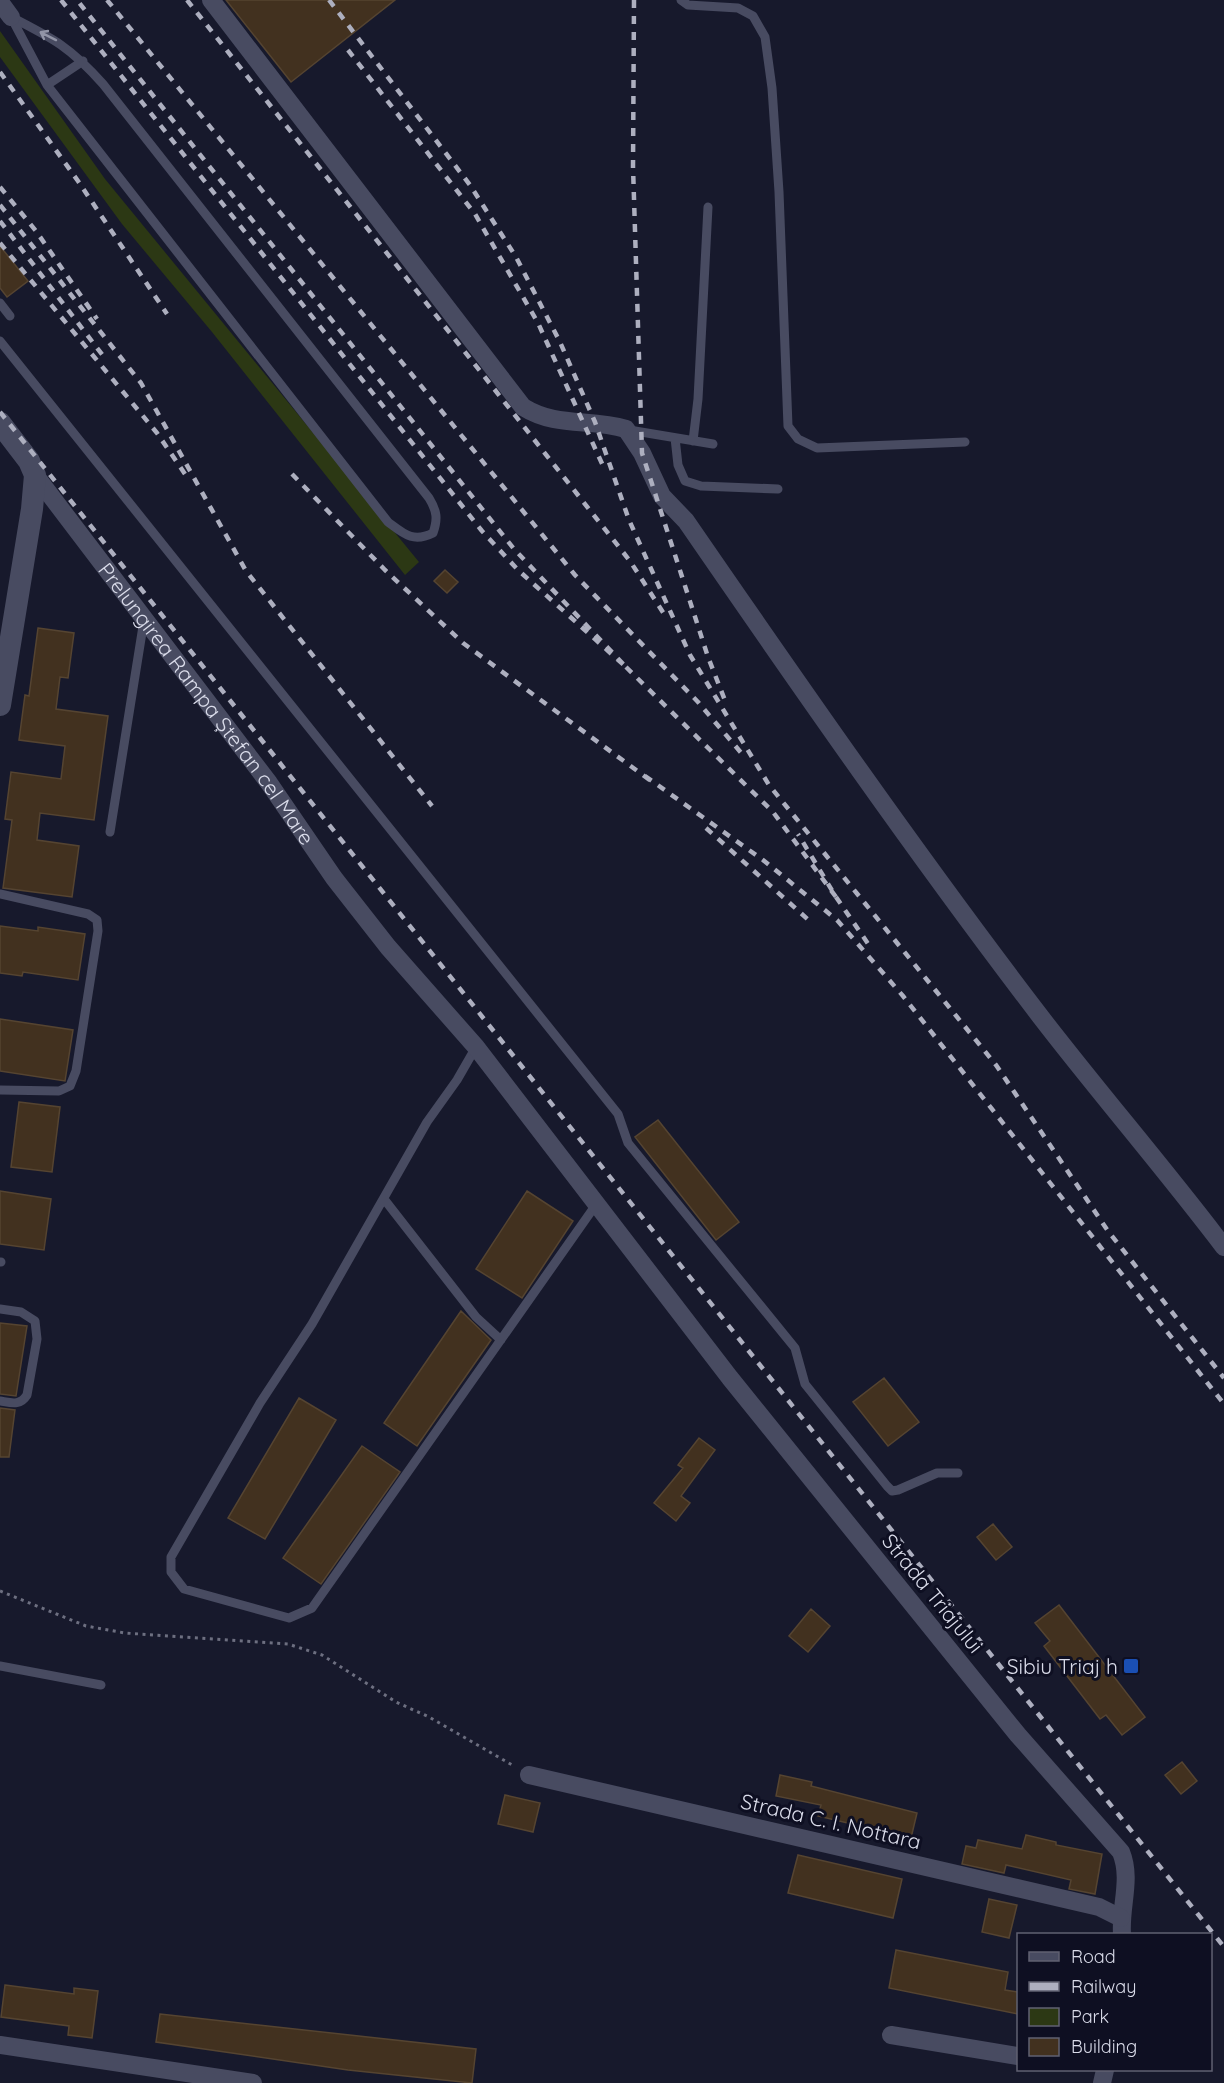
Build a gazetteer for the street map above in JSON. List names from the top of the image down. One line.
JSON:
{"streets":{"street":["Prelungirea Rampa Ștefan cel Mare","Strada Triajului","Strada C. I. Nottara"]},"crossings":[["Prelungirea Rampa Ștefan cel Mare","Strada Triajului"],["Strada Triajului","Strada C. I. Nottara"]],"places":{"transit":["Sibiu Triaj h"]},"legend":["Road","Railway","Park","Building"]}
